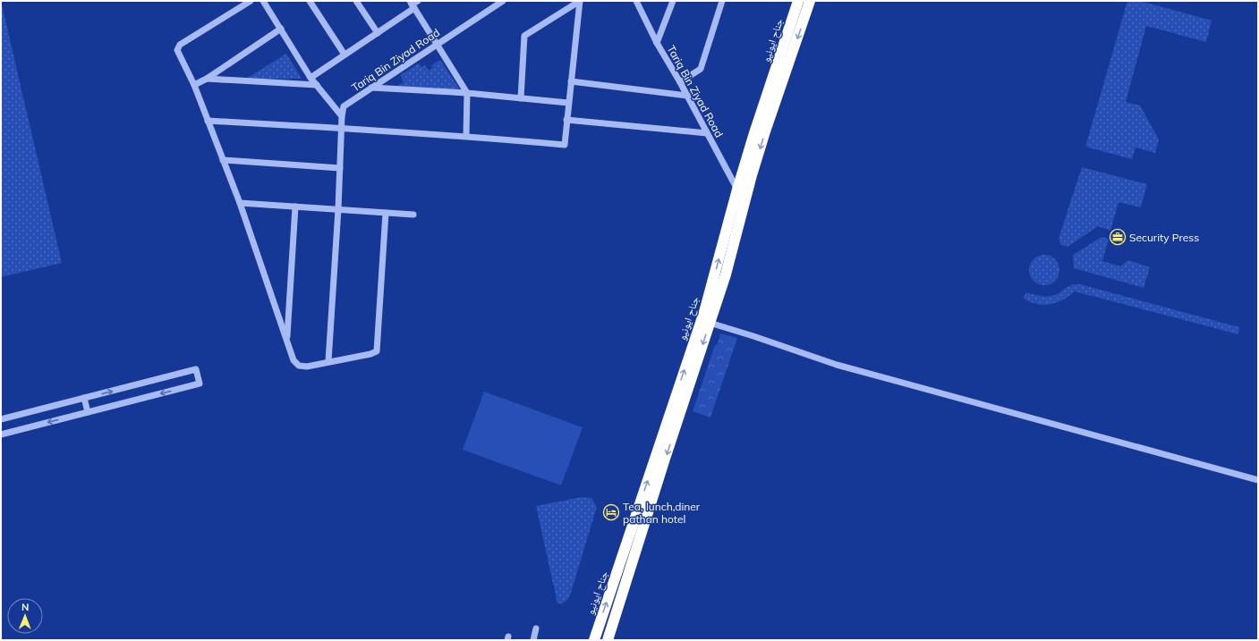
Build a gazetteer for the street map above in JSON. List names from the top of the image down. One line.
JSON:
{"streets":{"highway":["جناح ایونیو"],"street":["Tariq Bin Ziyad Road"]},"crossings":[["جناح ایونیو","Tariq Bin Ziyad Road"]],"places":{"office":["Security Press"],"hotel":["Tea, lunch,diner pathan hotel"]},"north":"top"}
